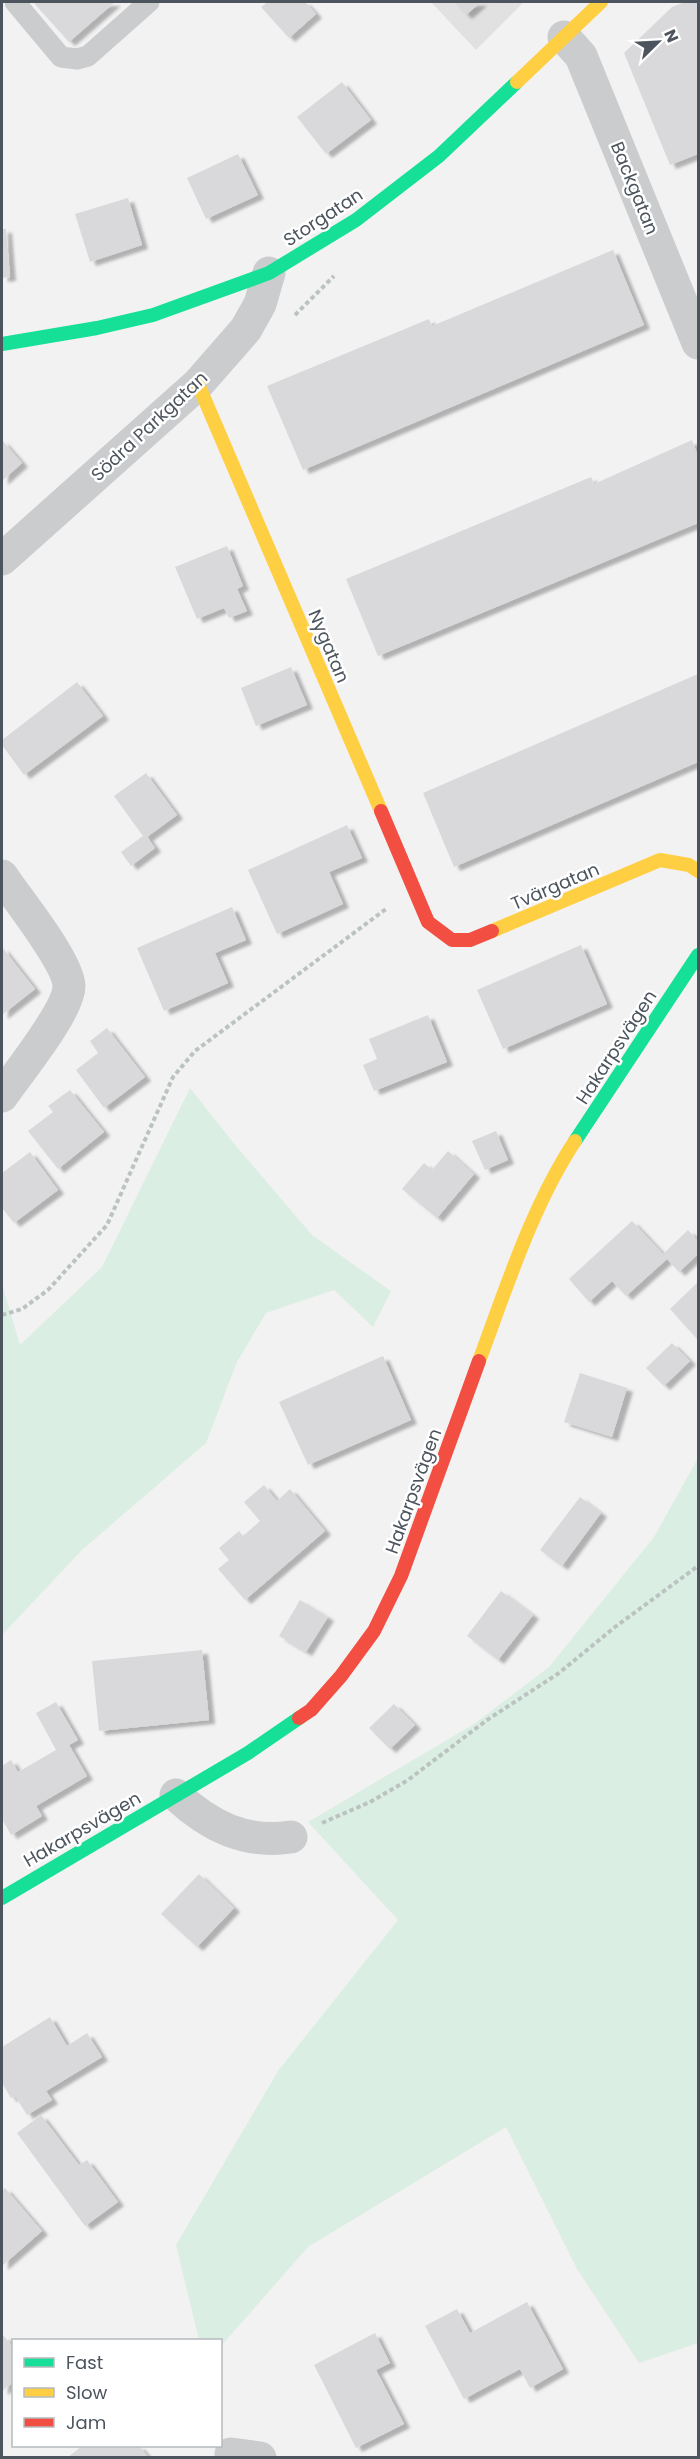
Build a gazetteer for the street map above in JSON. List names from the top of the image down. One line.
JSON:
{"streets":{"street":["Backgatan","Storgatan","Södra Parkgatan","Nygatan","Tvärgatan","Hakarpsvägen"]},"crossings":[["Backgatan","Storgatan"],["Storgatan","Södra Parkgatan"],["Södra Parkgatan","Nygatan"],["Nygatan","Tvärgatan"]],"legend":["Fast","Slow","Jam"],"north":"top right"}
